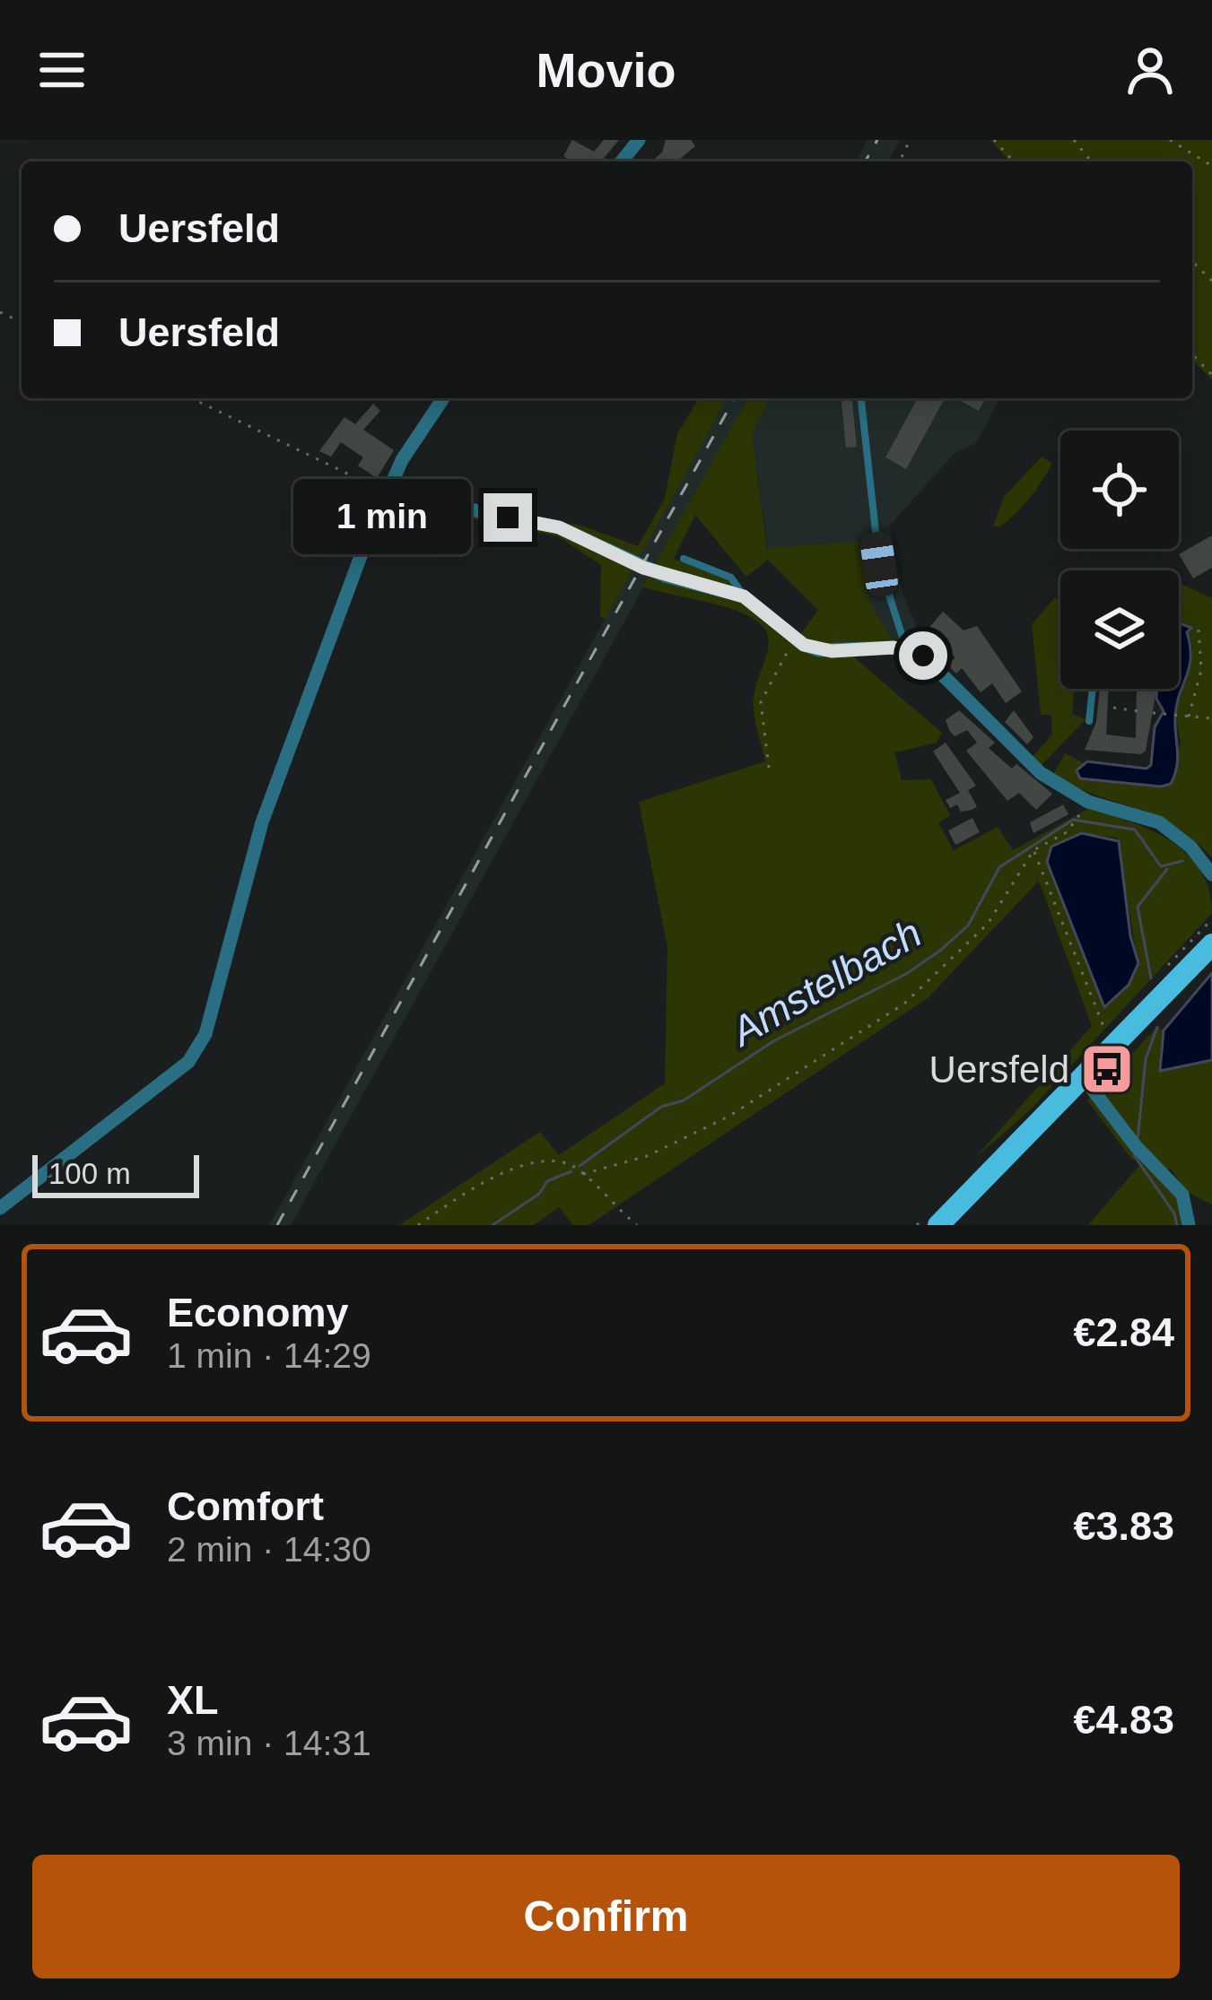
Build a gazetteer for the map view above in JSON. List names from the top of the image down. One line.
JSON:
{"water":["Amstelbach"],"places":{"bus stop":["Uersfeld"]},"scale_bar":"100 m","page":{"header":"Movio","banner":["Uersfeld","Uersfeld"],"bubble":"1 min","scale":"100 m","list":[{"name":"Economy","note":"1 min · 14:29","value":"€2.84"},{"name":"Comfort","note":"2 min · 14:30","value":"€3.83"},{"name":"XL","note":"3 min · 14:31","value":"€4.83"}],"buttons":"Confirm"}}
